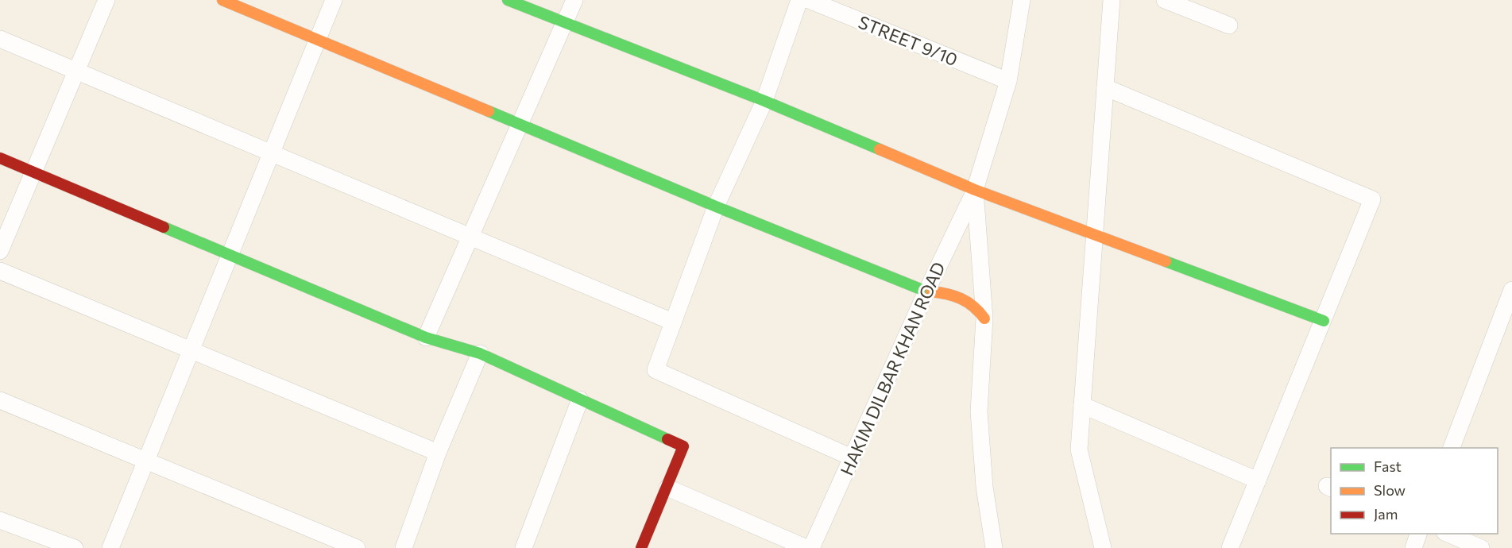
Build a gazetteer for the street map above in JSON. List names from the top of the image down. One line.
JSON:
{"streets":{"street":["STREET 9/10","HAKIM DILBAR KHAN ROAD"]},"legend":["Fast","Slow","Jam"]}
